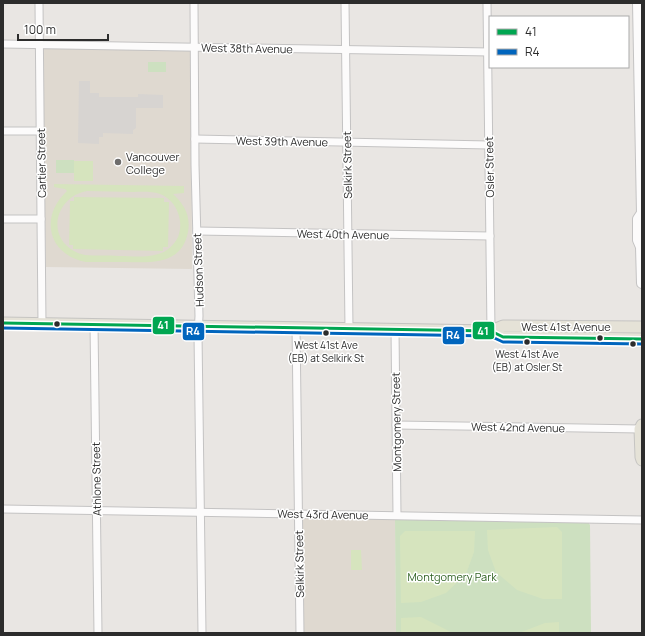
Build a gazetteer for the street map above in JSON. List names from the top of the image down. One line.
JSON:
{"streets":{"main road":["West 41st Avenue"],"street":["West 38th Avenue","West 39th Avenue","Cartier Street","Selkirk Street","Osler Street","West 40th Avenue","Hudson Street","Montgomery Street","West 42nd Avenue","Athlone Street","West 43rd Avenue"]},"crossings":[["West 38th Avenue","Cartier Street"],["West 38th Avenue","Selkirk Street"],["West 38th Avenue","Osler Street"],["West 38th Avenue","Hudson Street"],["West 39th Avenue","Selkirk Street"],["West 39th Avenue","Osler Street"],["West 39th Avenue","Hudson Street"],["Cartier Street","West 41st Avenue"],["Selkirk Street","West 40th Avenue"],["Selkirk Street","West 41st Avenue"],["Selkirk Street","West 43rd Avenue"],["Osler Street","West 40th Avenue"],["Osler Street","West 41st Avenue"],["West 40th Avenue","Hudson Street"],["Hudson Street","West 41st Avenue"],["Hudson Street","West 43rd Avenue"],["West 41st Avenue","Montgomery Street"],["West 41st Avenue","Athlone Street"],["Montgomery Street","West 42nd Avenue"],["Montgomery Street","West 43rd Avenue"],["Athlone Street","West 43rd Avenue"]],"parks":["Montgomery Park"],"places":["Vancouver College","West 41st Ave (EB) at Selkirk St","West 41st Ave (EB) at Osler St"],"lines":["transit line 41","transit line R4"],"legend":["41","R4"],"scale_bar":"100 m"}
